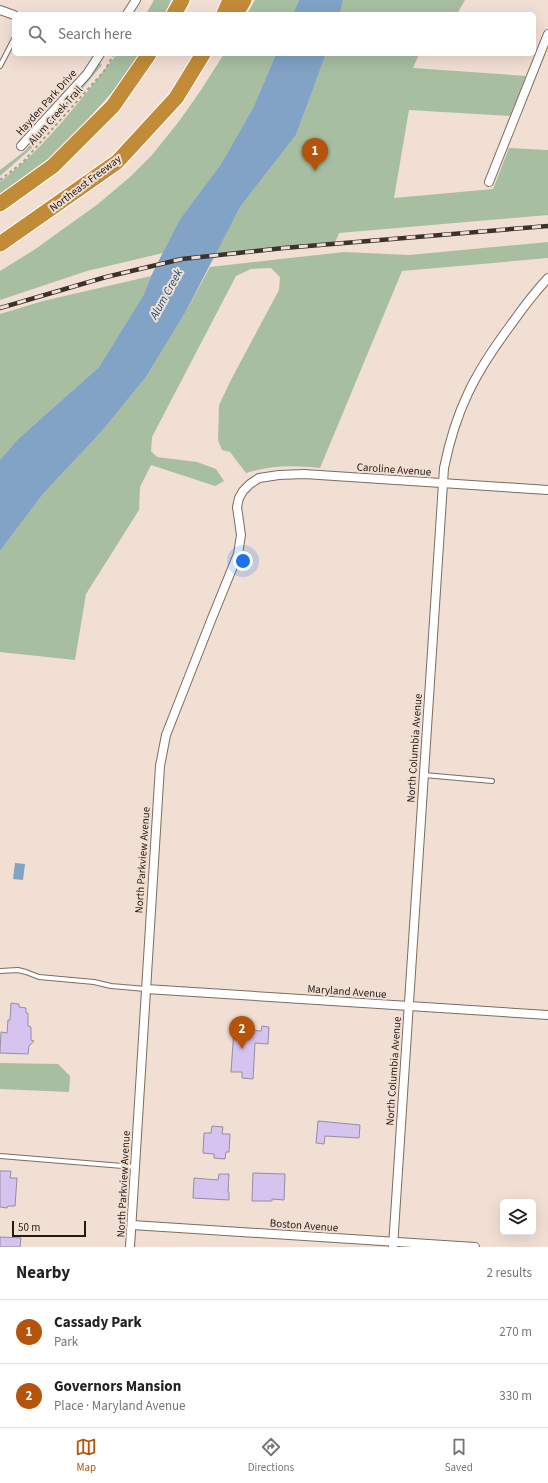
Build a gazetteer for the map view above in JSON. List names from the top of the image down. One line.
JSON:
{"streets":{"highway":["Northeast Freeway"],"street":["Hayden Park Drive","Caroline Avenue","North Columbia Avenue","North Parkview Avenue","Maryland Avenue","Boston Avenue"],"path":["Alum Creek Trail"]},"crossings":[["Caroline Avenue","North Columbia Avenue"],["Caroline Avenue","North Parkview Avenue"],["North Columbia Avenue","Maryland Avenue"],["North Columbia Avenue","Boston Avenue"],["North Parkview Avenue","Maryland Avenue"],["North Parkview Avenue","Boston Avenue"]],"water":["Alum Creek"],"scale_bar":"50 m","page":{"search":"Search here","pins":["1","2"],"scale":"50 m","heading":["Nearby","2 results"],"list":[{"mark":"1","name":"Cassady Park","note":"Park","value":"270 m"},{"mark":"2","name":"Governors Mansion","note":"Place · Maryland Avenue","value":"330 m"}],"nav":["Map","Directions","Saved"]}}
